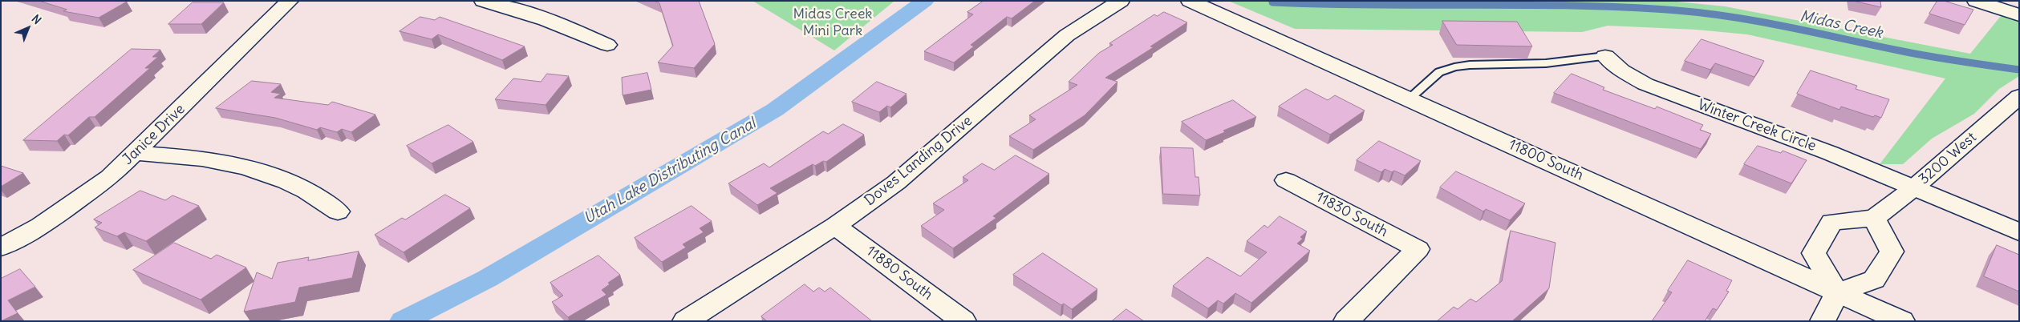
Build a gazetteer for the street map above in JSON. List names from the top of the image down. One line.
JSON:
{"streets":{"street":["Winter Creek Circle","Janice Drive","3200 West","11800 South","Doves Landing Drive","11830 South","11880 South"]},"crossings":[["Winter Creek Circle","3200 West"],["3200 West","11800 South"],["Doves Landing Drive","11880 South"]],"water":["Midas Creek","Utah Lake Distributing Canal"],"parks":["Midas Creek Mini Park"],"north":"top right"}
